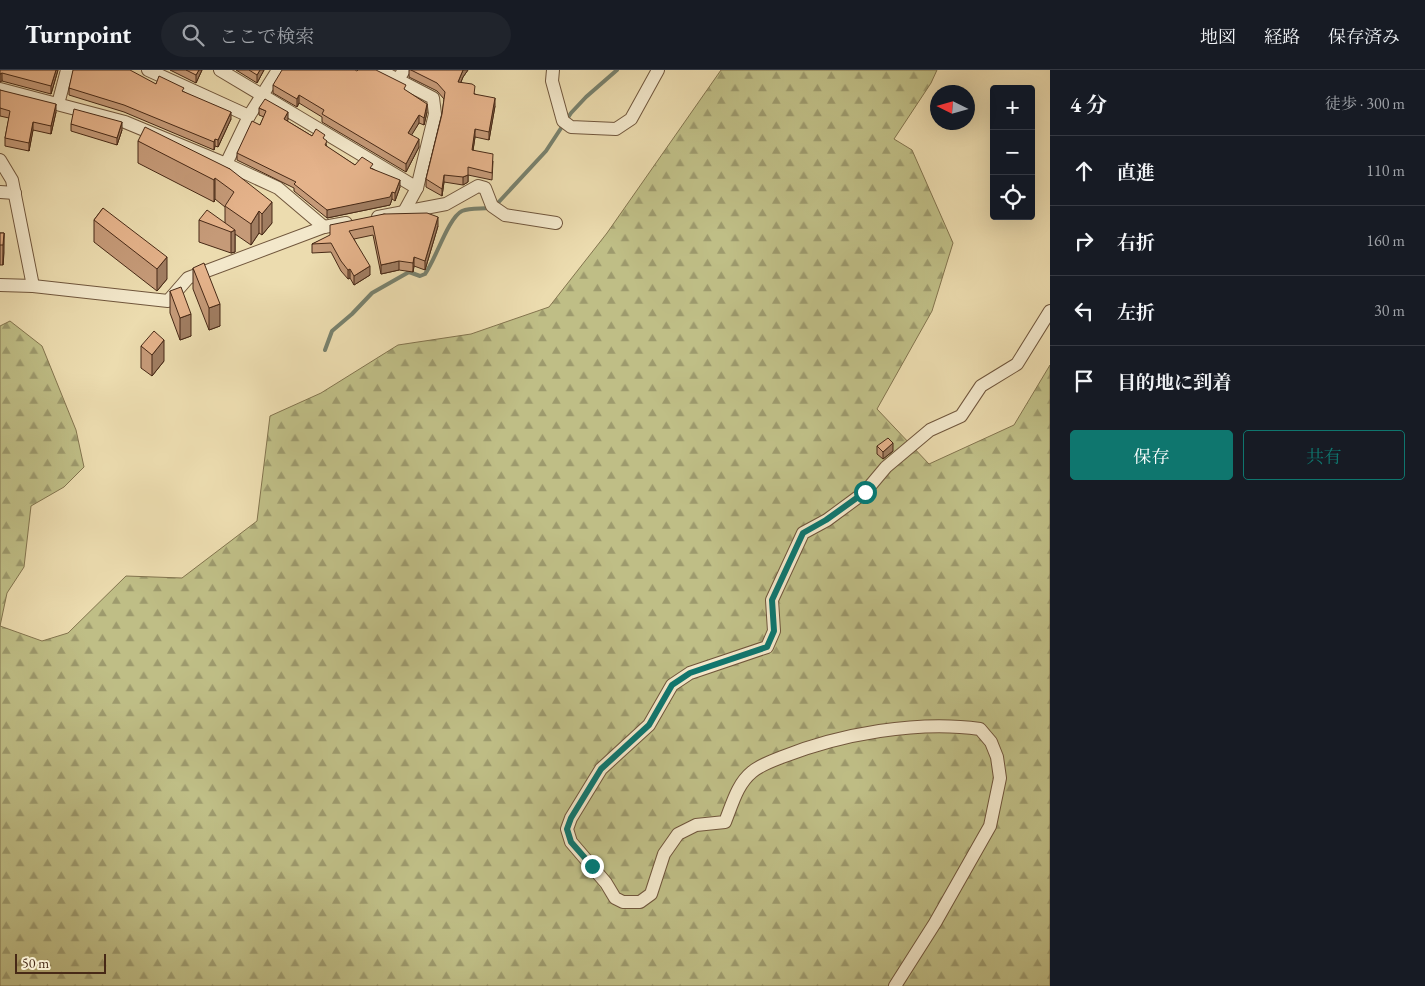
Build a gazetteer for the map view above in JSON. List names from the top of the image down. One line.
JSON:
{"scale_bar":"50 m","north":"left","page":{"header":"Turnpoint","search":"ここで検索","nav":["地図","経路","保存済み"],"heading":["4 分","徒歩 · 300 m"],"map_buttons":["+","−"],"list":[["直進","110 m"],["右折","160 m"],["左折","30 m"],"目的地に到着"],"buttons":["保存","共有"],"scale":"50 m"}}
